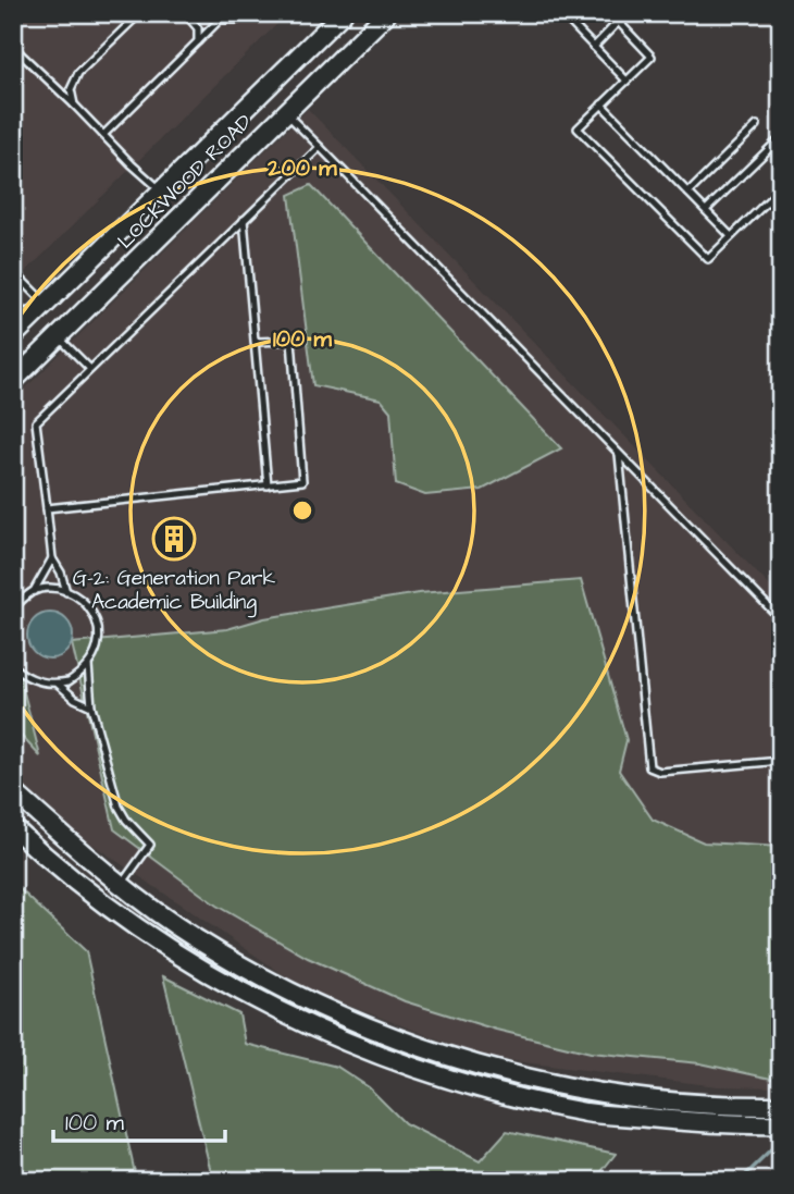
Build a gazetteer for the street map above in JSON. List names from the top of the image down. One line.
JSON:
{"streets":{"main road":["LOCKWOOD ROAD"]},"places":{"building":["G-2: Generation Park Academic Building"]},"scale_bar":"100 m","rings":["200 m","100 m"]}
